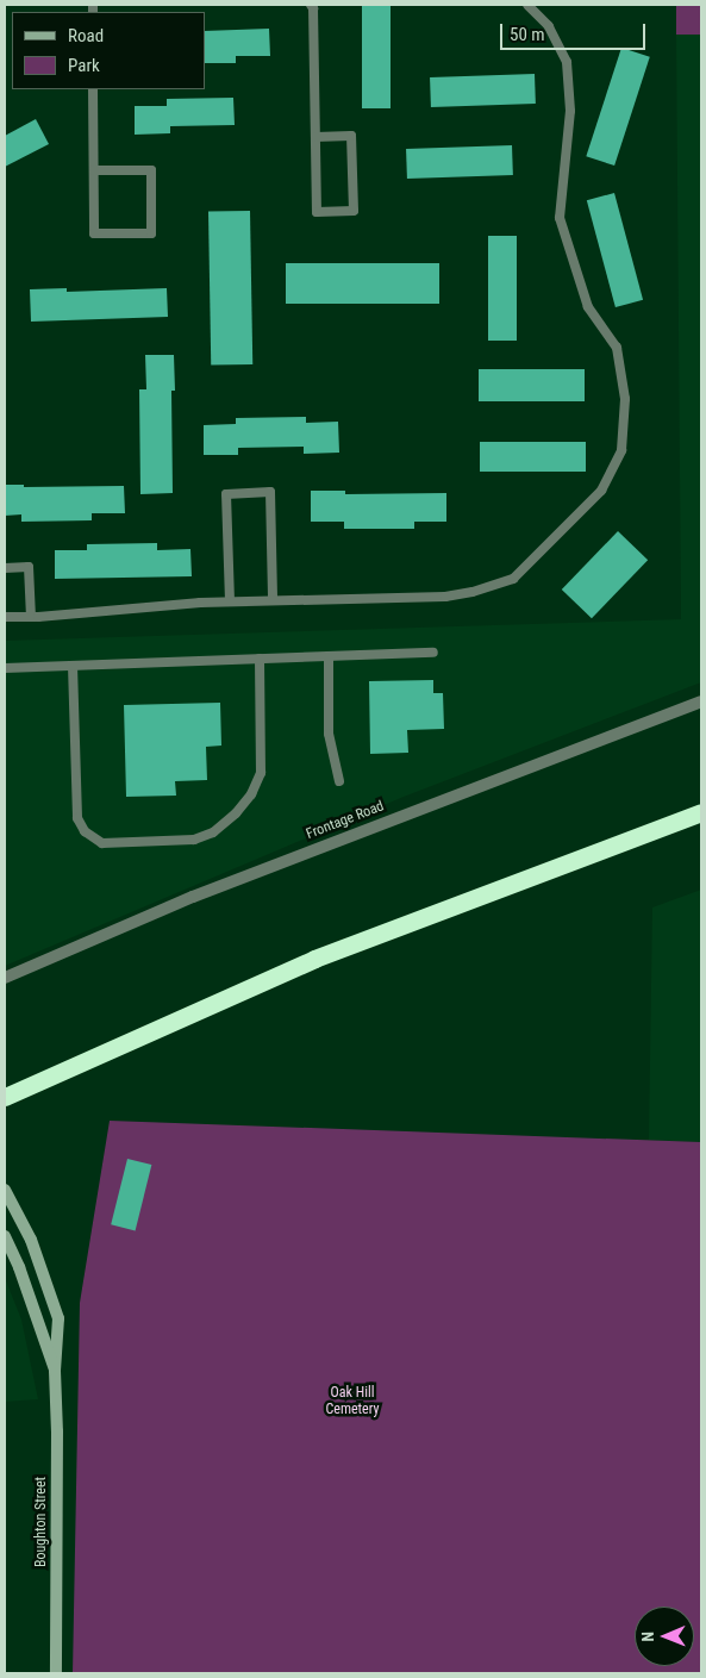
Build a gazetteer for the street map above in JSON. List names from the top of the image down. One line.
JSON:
{"streets":{"street":["Frontage Road","Boughton Street"]},"parks":["Oak Hill Cemetery"],"legend":["Road","Park"],"scale_bar":"50 m","north":"left"}
